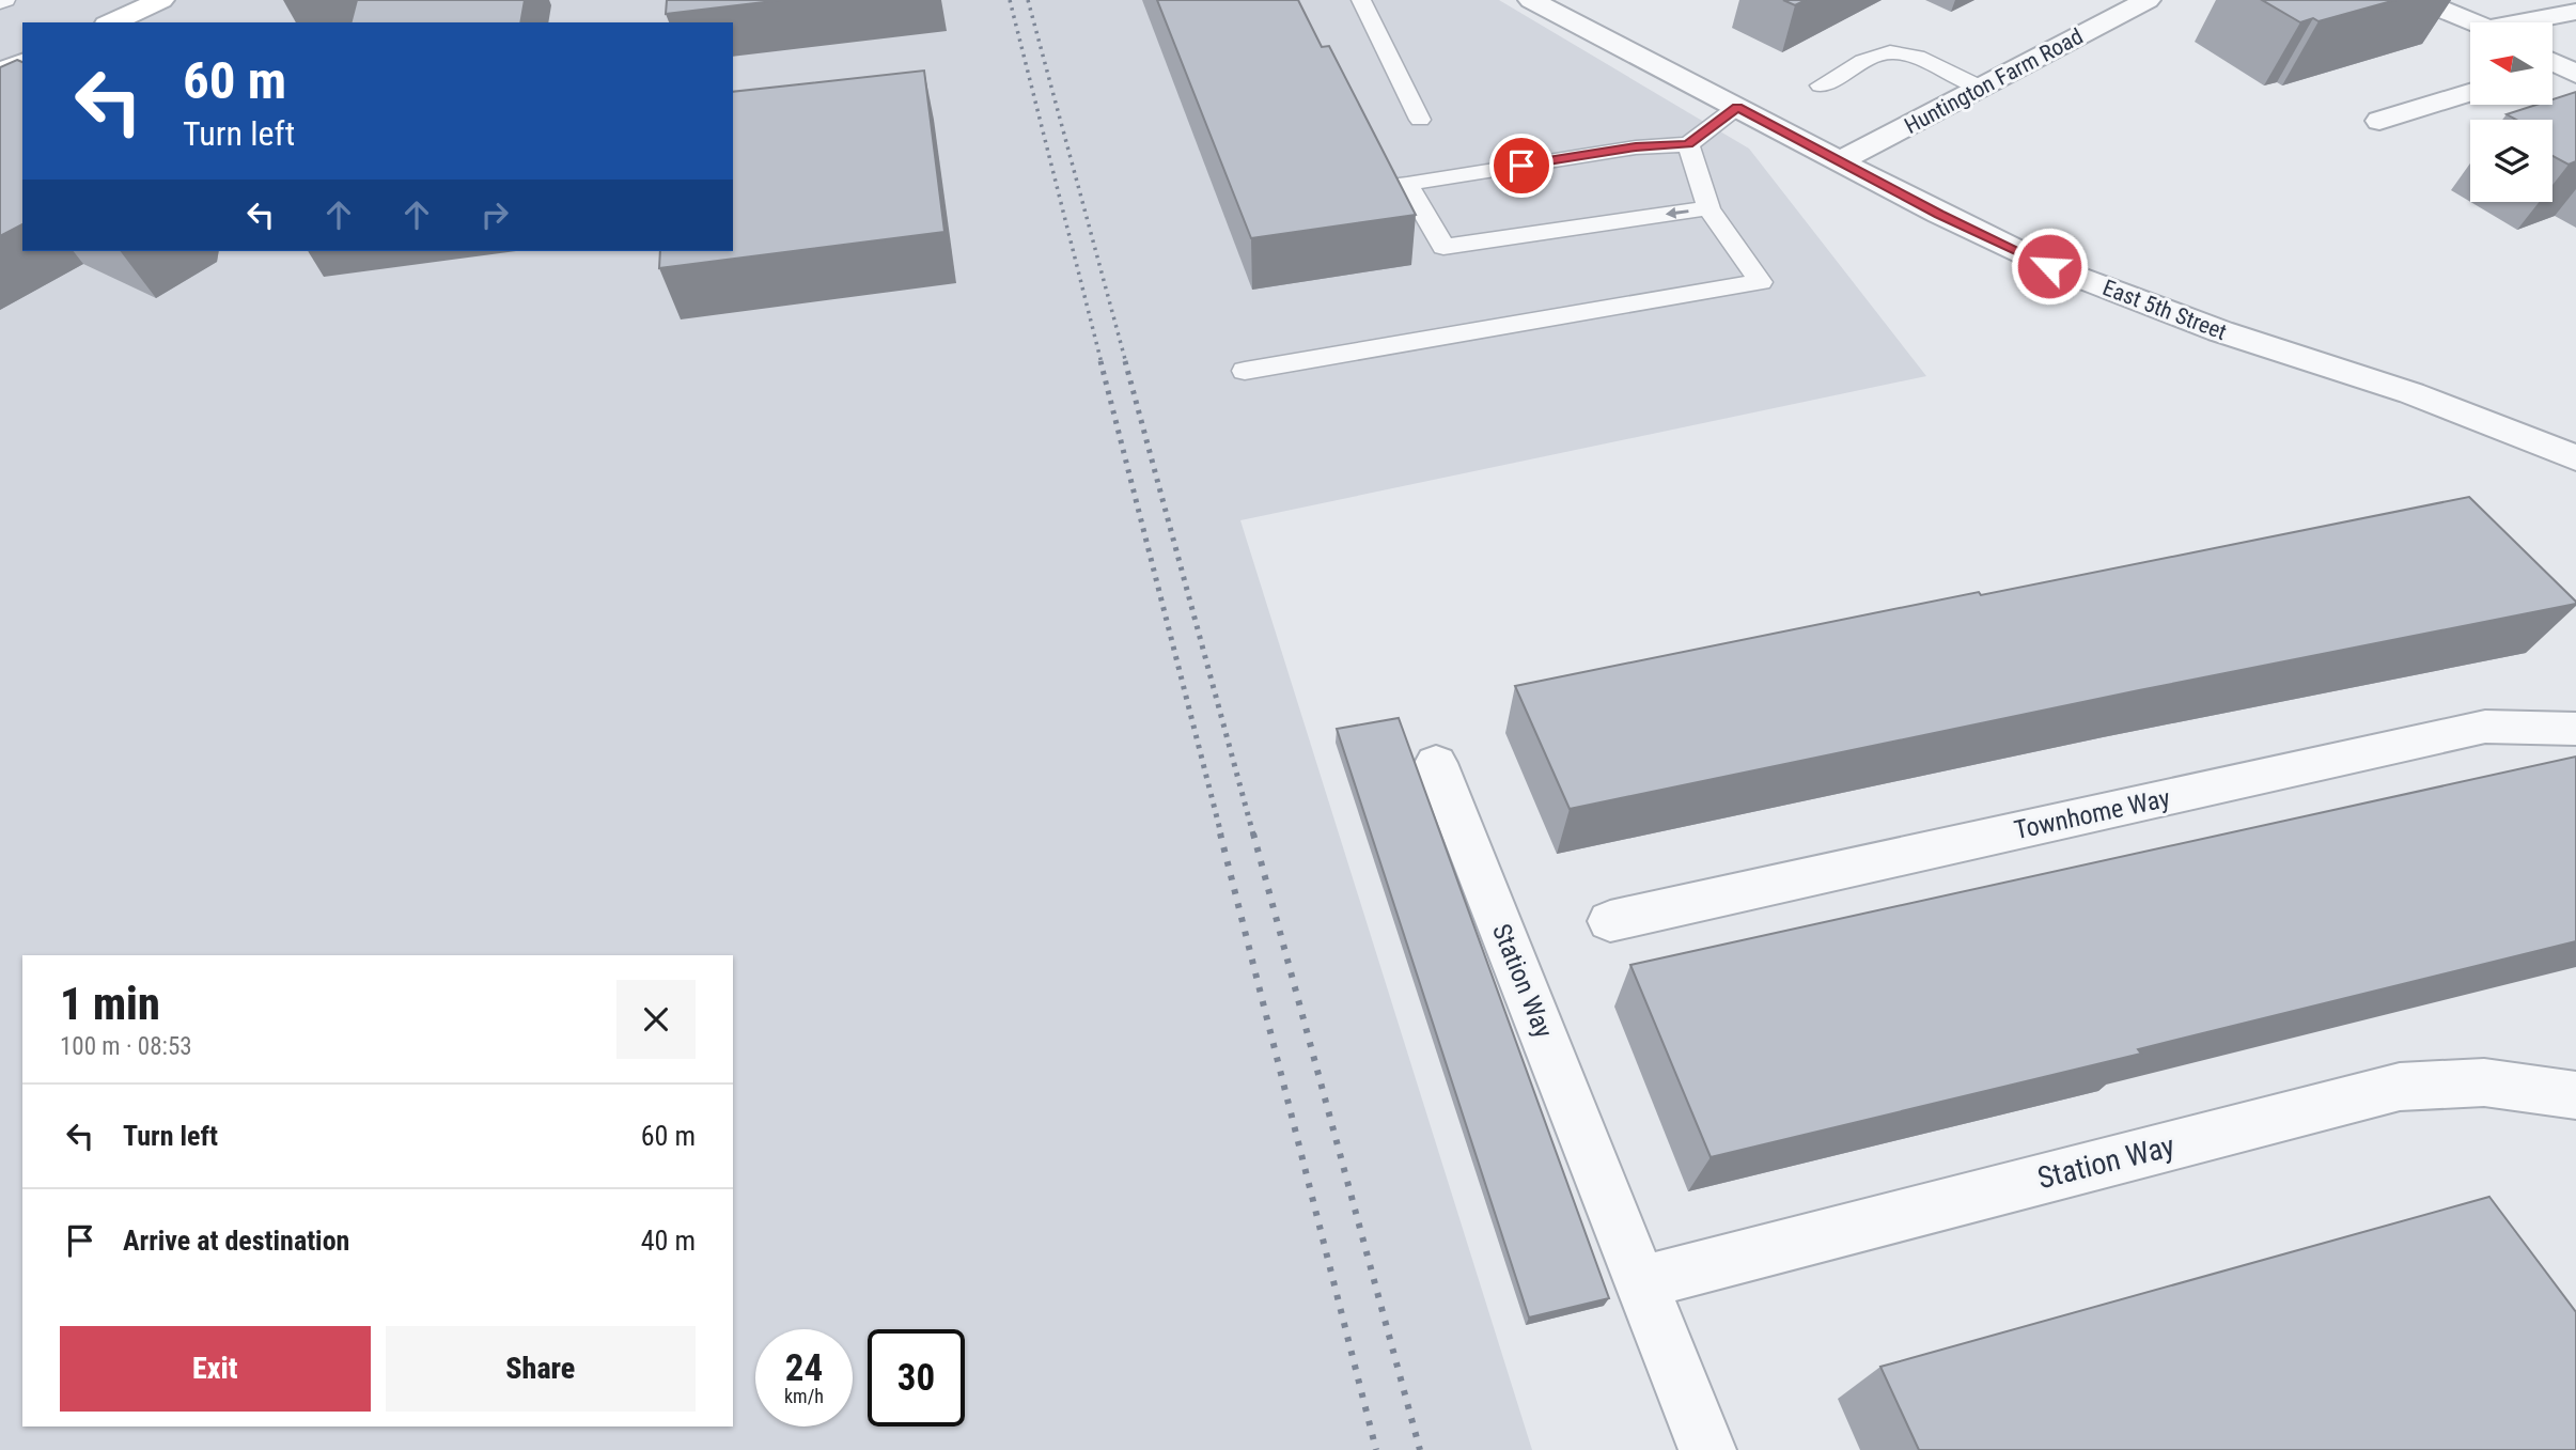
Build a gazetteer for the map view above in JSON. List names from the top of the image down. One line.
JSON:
{"streets":{"street":["Huntington Farm Road","East 5th Street","Townhome Way","Station Way"]},"crossings":[["Huntington Farm Road","East 5th Street"]],"north":"left","page":{"turn":["60 m","Turn left"],"heading":["1 min","100 m · 08:53"],"list":[{"name":"Turn left","value":"60 m"},{"name":"Arrive at destination","value":"40 m"}],"buttons":["Exit","Share"],"speed":"24 km/h","limit":"30"}}
